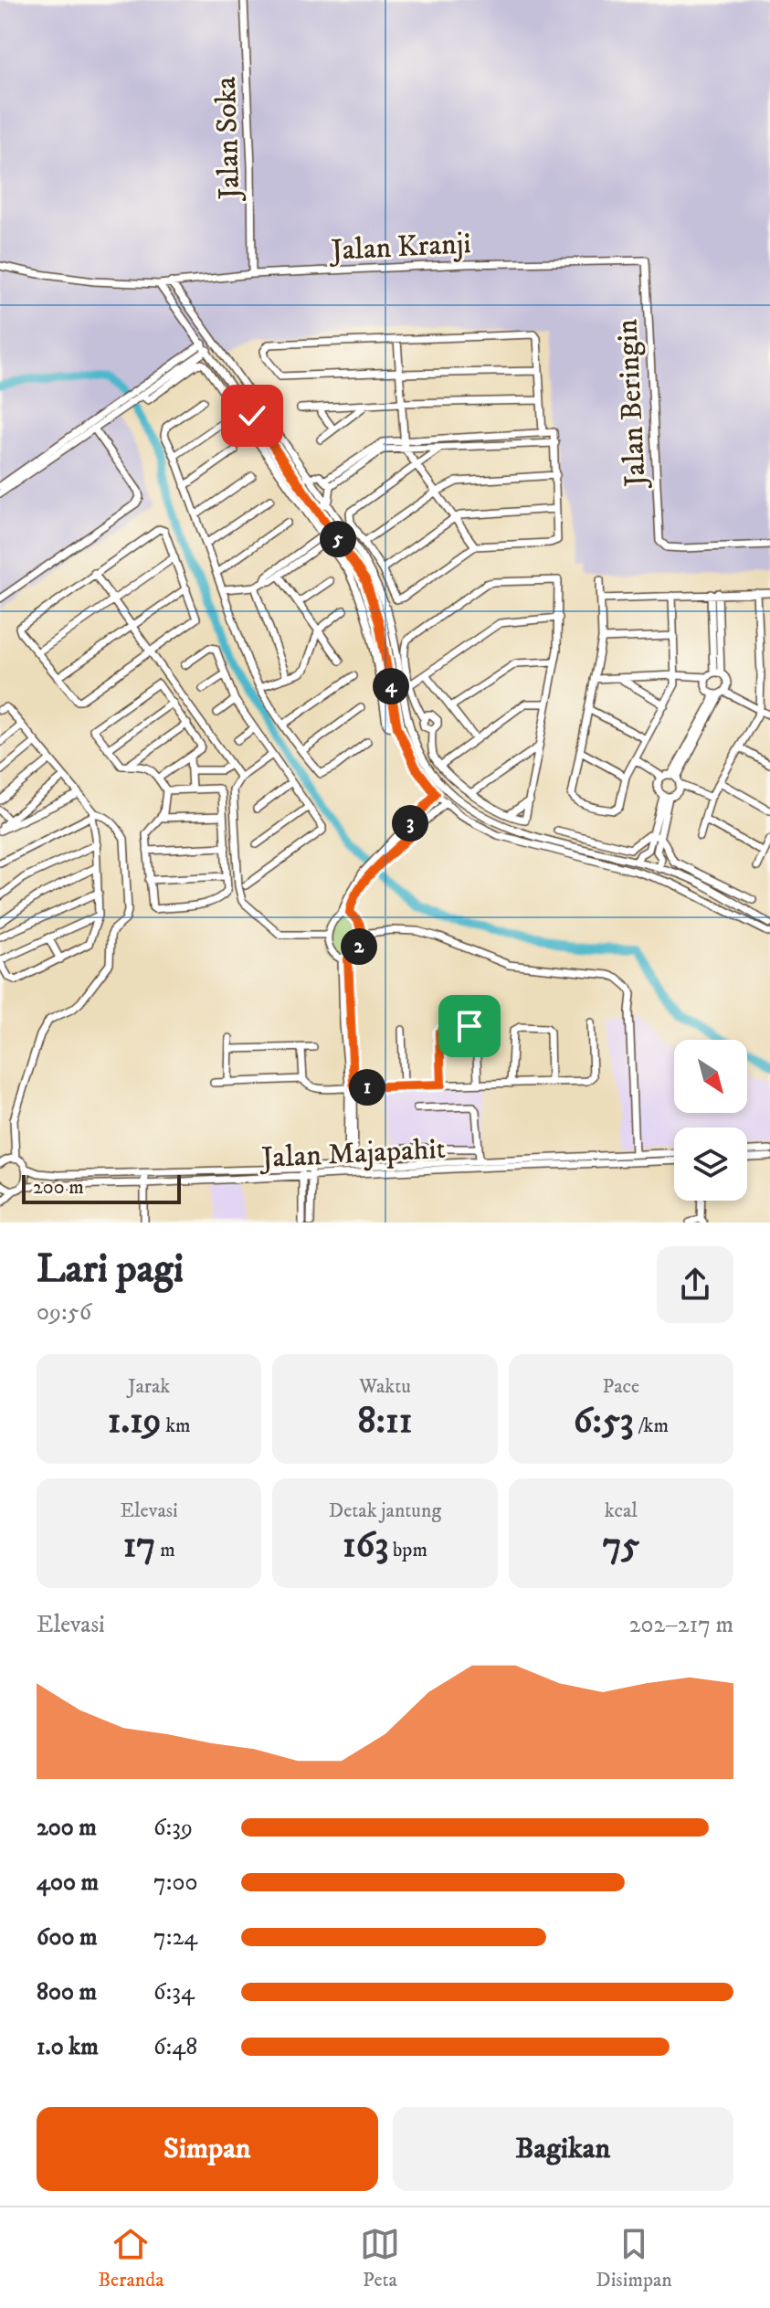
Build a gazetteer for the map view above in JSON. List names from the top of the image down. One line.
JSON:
{"streets":{"street":["Jalan Soka","Jalan Kranji","Jalan Beringin","Jalan Majapahit"]},"crossings":[["Jalan Soka","Jalan Kranji"],["Jalan Kranji","Jalan Beringin"]],"scale_bar":"200 m","north":"bottom right","page":{"pins":["5","4","3","2","1"],"scale":"200 m","heading":["Lari pagi","09:56"],"stats":[["Jarak","1.19 km"],["Waktu","8:11"],["Pace","6:53 /km"],["Elevasi","17 m"],["Detak jantung","163 bpm"],["kcal","75"]],"chart":["Elevasi","202–217 m"],"list":[{"name":"200 m","note":"6:39"},{"name":"400 m","note":"7:00"},{"name":"600 m","note":"7:24"},{"name":"800 m","note":"6:34"},{"name":"1.0 km","note":"6:48"}],"buttons":["Simpan","Bagikan"],"tabs":["Beranda","Peta","Disimpan"]}}
